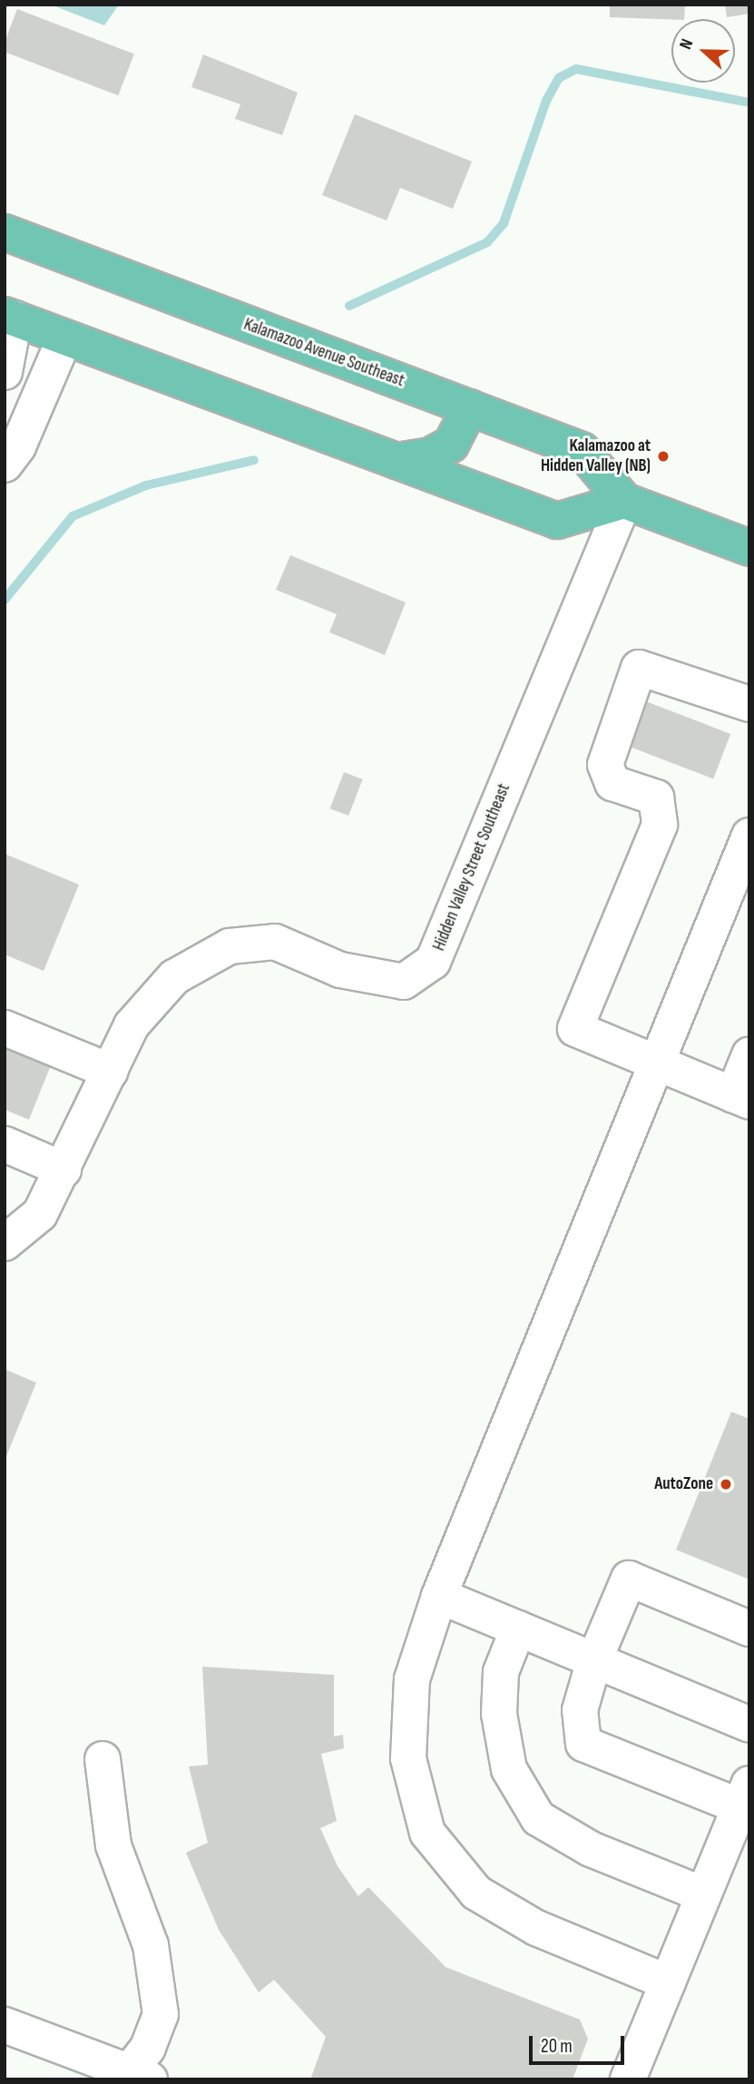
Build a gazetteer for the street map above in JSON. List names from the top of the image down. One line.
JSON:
{"streets":{"main road":["Kalamazoo Avenue Southeast"],"street":["Hidden Valley Street Southeast"]},"crossings":[["Kalamazoo Avenue Southeast","Hidden Valley Street Southeast"]],"places":["Kalamazoo at Hidden Valley (NB)","AutoZone"],"scale_bar":"20 m","north":"left"}
